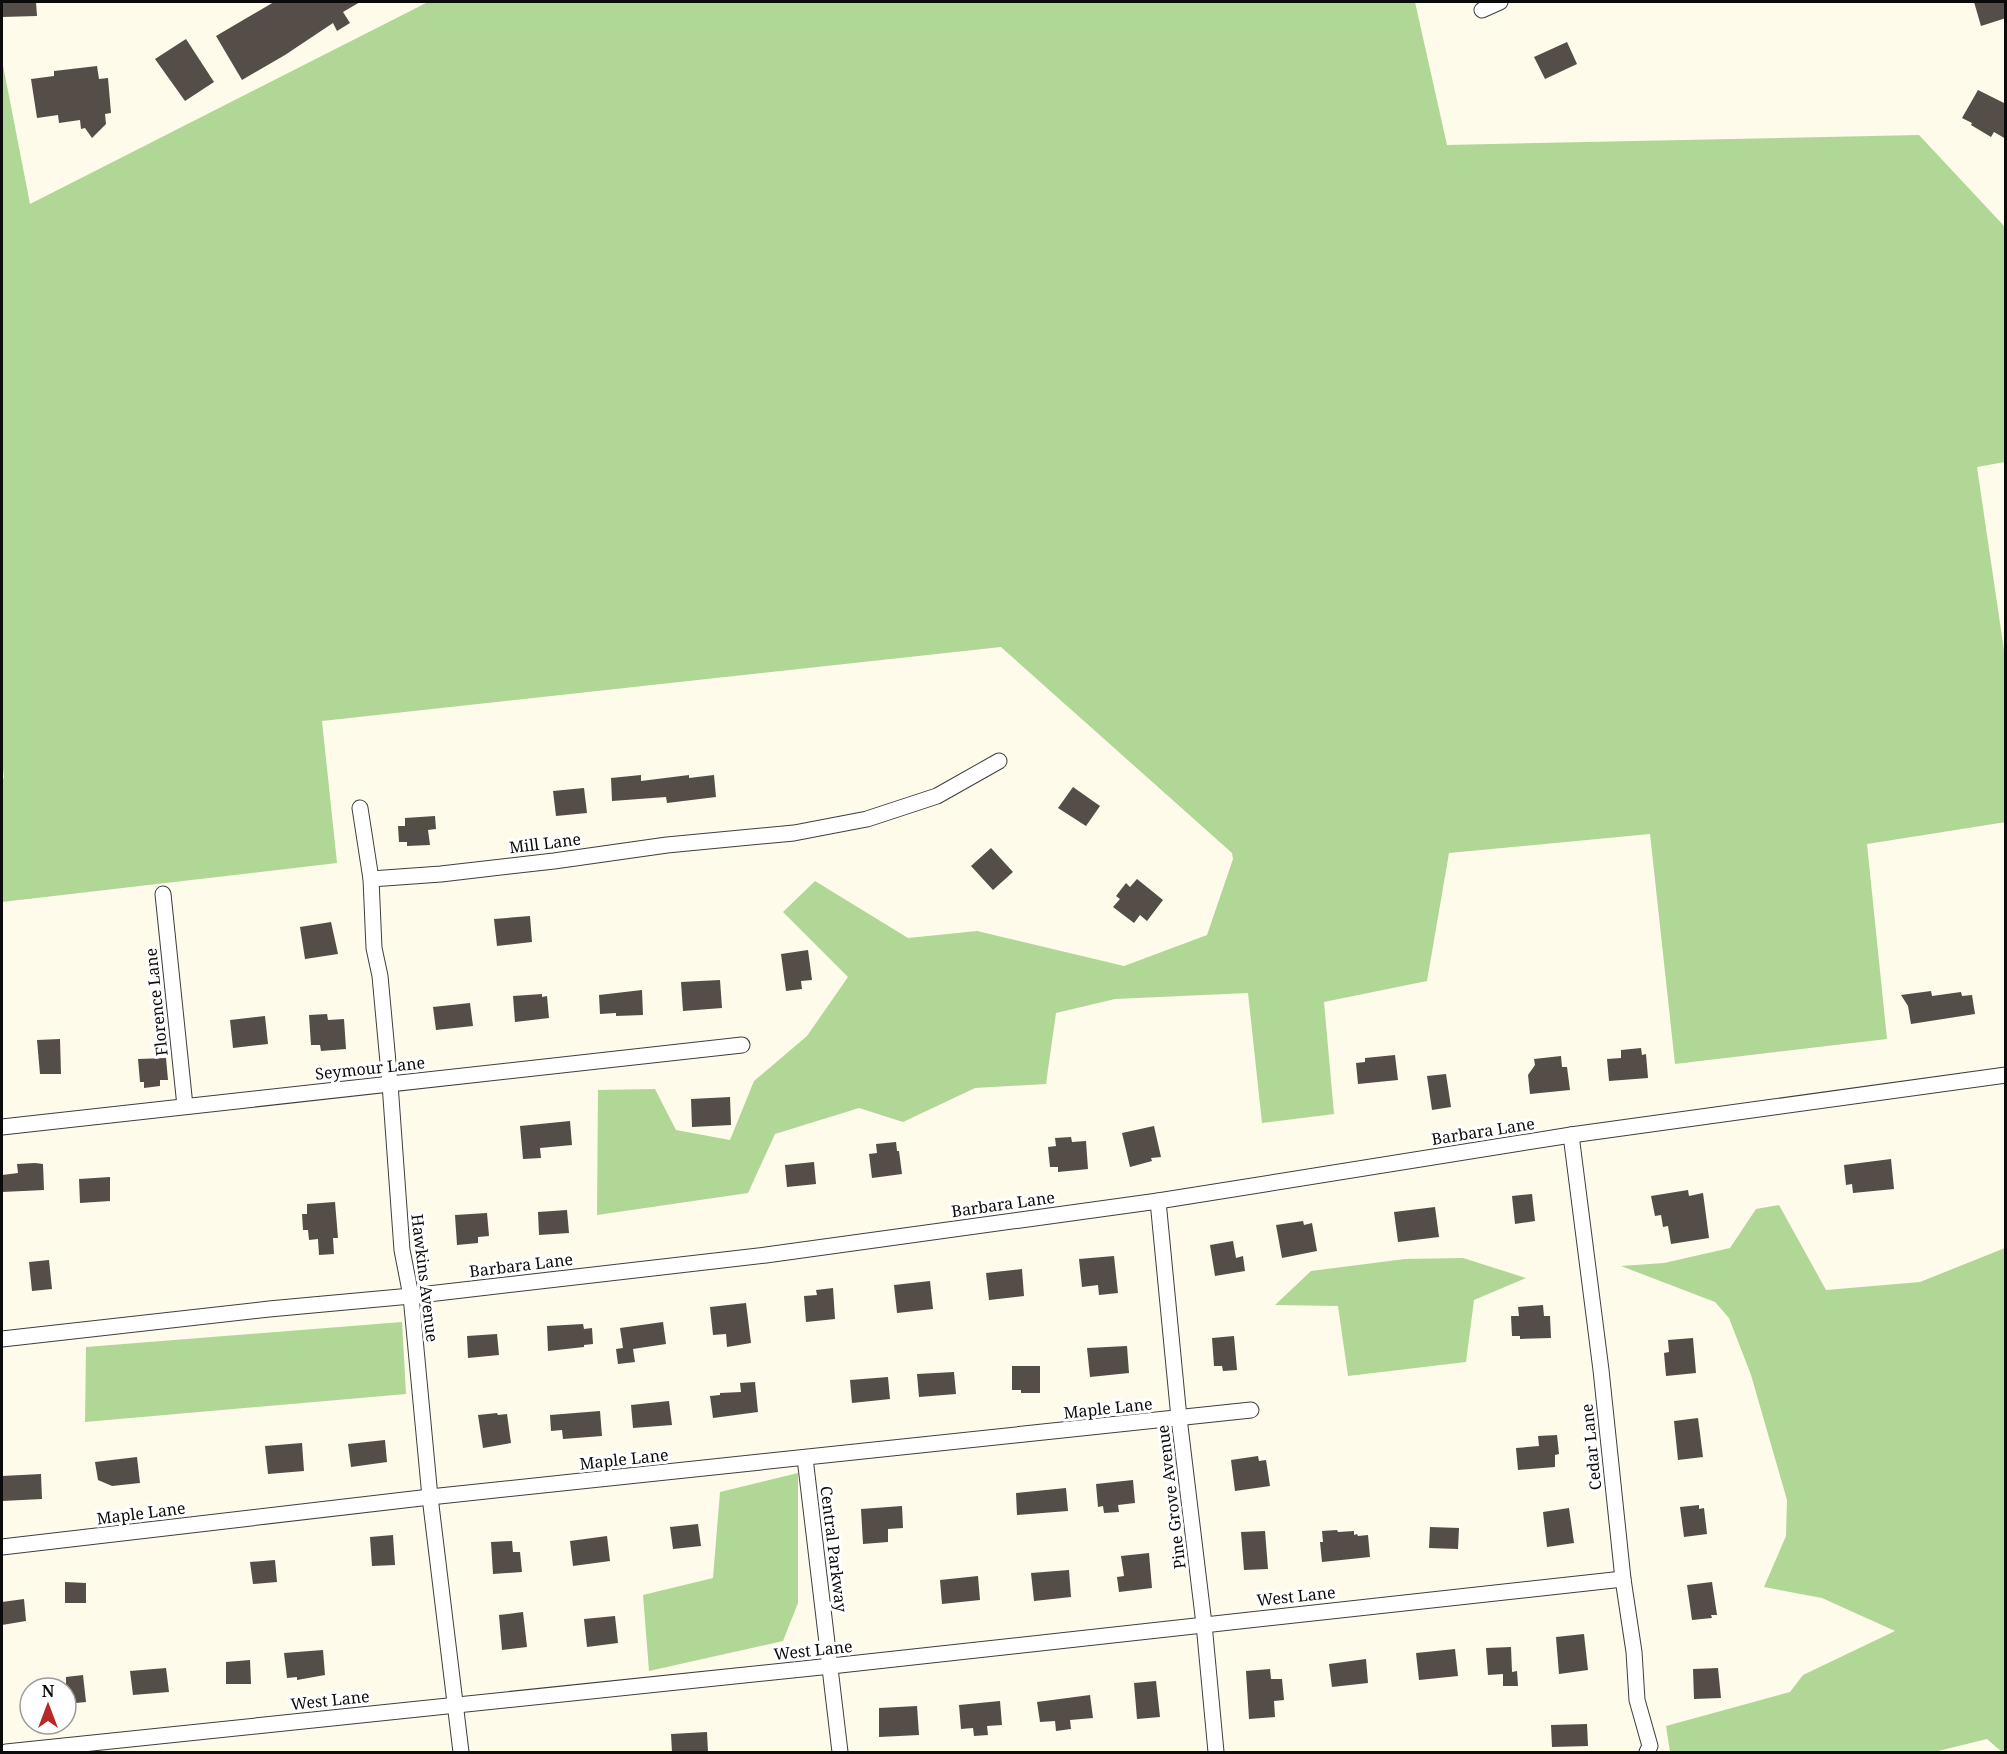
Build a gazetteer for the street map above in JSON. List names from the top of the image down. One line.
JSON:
{"streets":{"street":["Mill Lane","Florence Lane","Seymour Lane","Barbara Lane","Hawkins Avenue","Maple Lane","Cedar Lane","Pine Grove Avenue","Central Parkway","West Lane"]},"crossings":[["Mill Lane","Hawkins Avenue"],["Florence Lane","Seymour Lane"],["Seymour Lane","Hawkins Avenue"],["Barbara Lane","Hawkins Avenue"],["Barbara Lane","Cedar Lane"],["Barbara Lane","Pine Grove Avenue"],["Hawkins Avenue","Maple Lane"],["Hawkins Avenue","West Lane"],["Maple Lane","Pine Grove Avenue"],["Maple Lane","Central Parkway"],["Cedar Lane","West Lane"],["Pine Grove Avenue","West Lane"],["Central Parkway","West Lane"]],"north":"top"}
